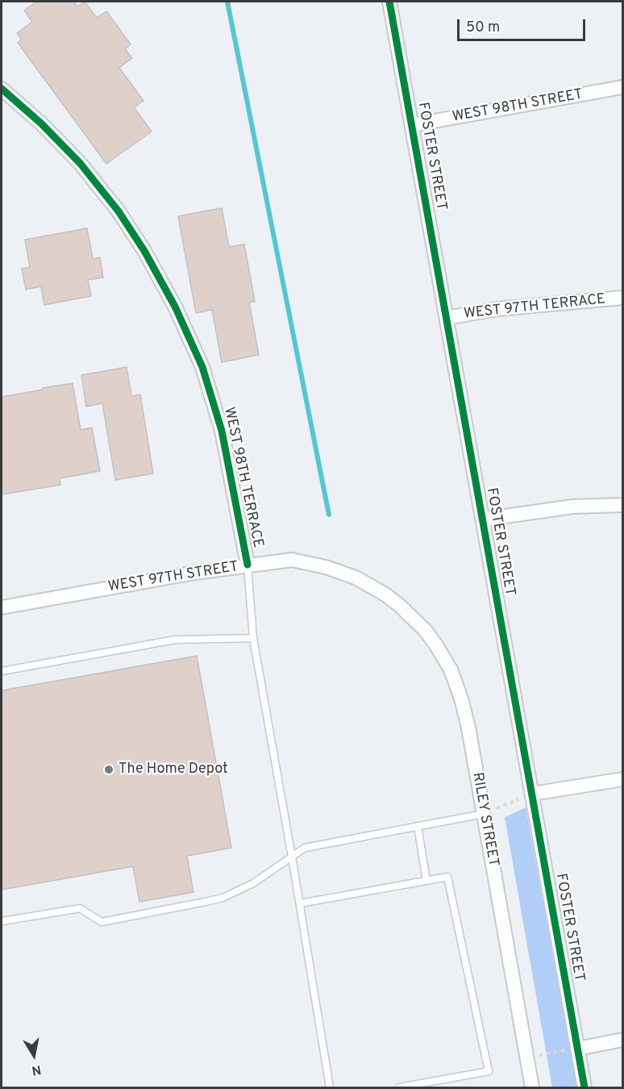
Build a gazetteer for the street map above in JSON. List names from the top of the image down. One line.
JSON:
{"streets":{"street":["WEST 98TH STREET","FOSTER STREET","WEST 97TH TERRACE","WEST 98TH TERRACE","WEST 97TH STREET","RILEY STREET"]},"crossings":[["WEST 98TH STREET","FOSTER STREET"],["FOSTER STREET","WEST 97TH TERRACE"],["WEST 98TH TERRACE","WEST 97TH STREET"],["WEST 97TH STREET","RILEY STREET"]],"places":["The Home Depot"],"scale_bar":"50 m","north":"bottom"}
